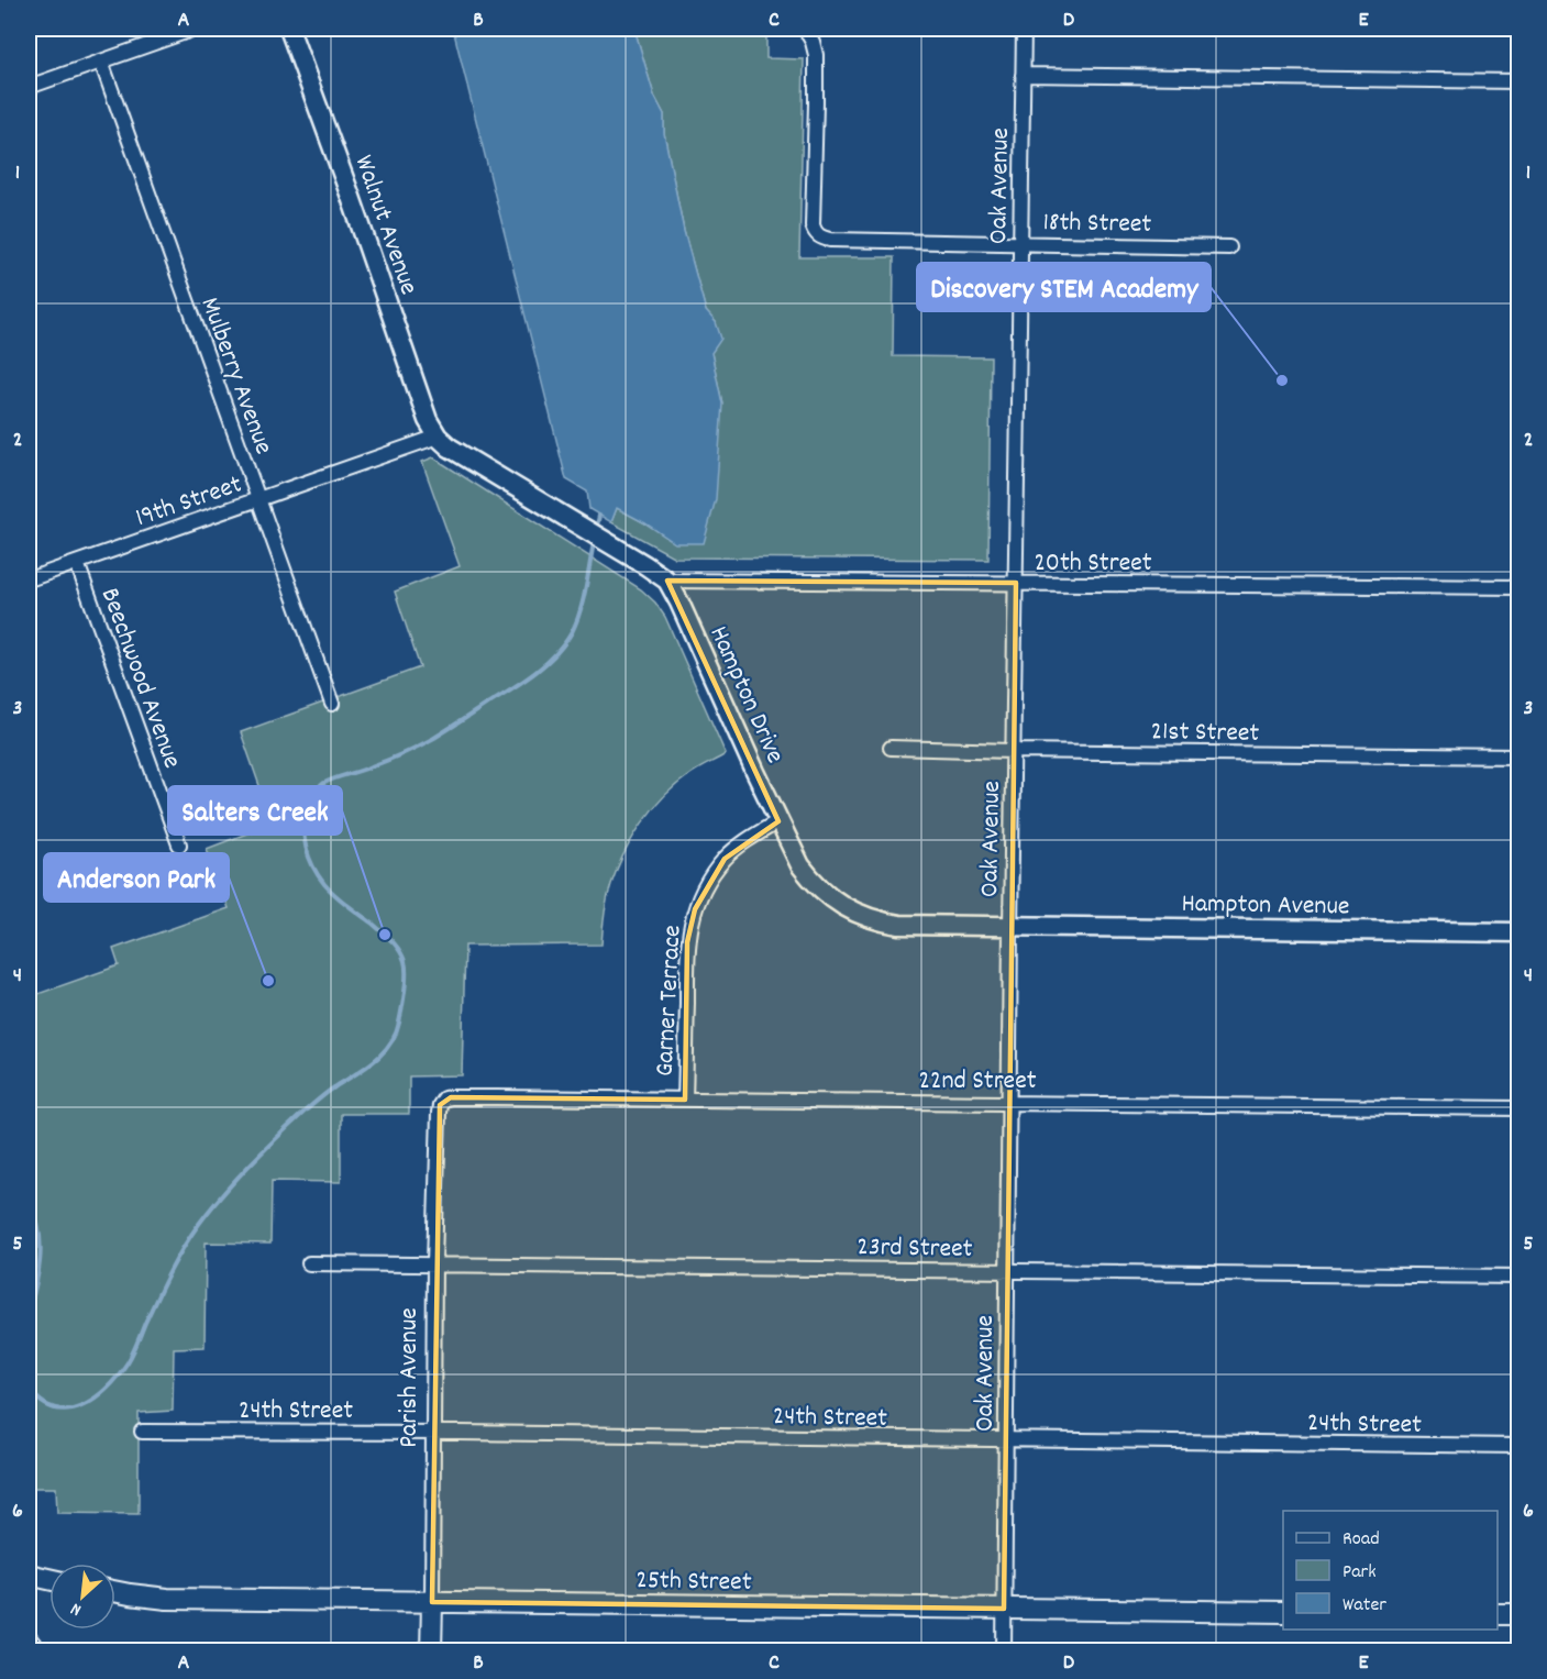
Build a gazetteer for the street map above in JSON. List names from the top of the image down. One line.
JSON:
{"streets":{"main road":["Parish Avenue","25th Street"],"street":["Oak Avenue","18th Street","Walnut Avenue","Mulberry Avenue","19th Street","20th Street","Beechwood Avenue","Hampton Drive","21st Street","Hampton Avenue","Garner Terrace","22nd Street","23rd Street","24th Street"]},"crossings":[["Oak Avenue","18th Street"],["Oak Avenue","20th Street"],["Oak Avenue","Hampton Drive"],["Oak Avenue","21st Street"],["Oak Avenue","Hampton Avenue"],["Oak Avenue","22nd Street"],["Oak Avenue","23rd Street"],["Oak Avenue","24th Street"],["Oak Avenue","25th Street"],["Walnut Avenue","19th Street"],["Walnut Avenue","Hampton Drive"],["Mulberry Avenue","19th Street"],["19th Street","Beechwood Avenue"],["19th Street","Hampton Drive"],["20th Street","Hampton Drive"],["Hampton Drive","Hampton Avenue"],["Hampton Drive","Garner Terrace"],["Garner Terrace","22nd Street"],["22nd Street","Parish Avenue"],["23rd Street","Parish Avenue"],["Parish Avenue","24th Street"],["Parish Avenue","25th Street"]],"places":["Discovery STEM Academy","Salters Creek","Anderson Park"],"legend":["Road","Park","Water"],"north":"bottom left","grid":{"columns":["A","B","C","D","E"],"rows":["1","2","3","4","5","6"]}}
